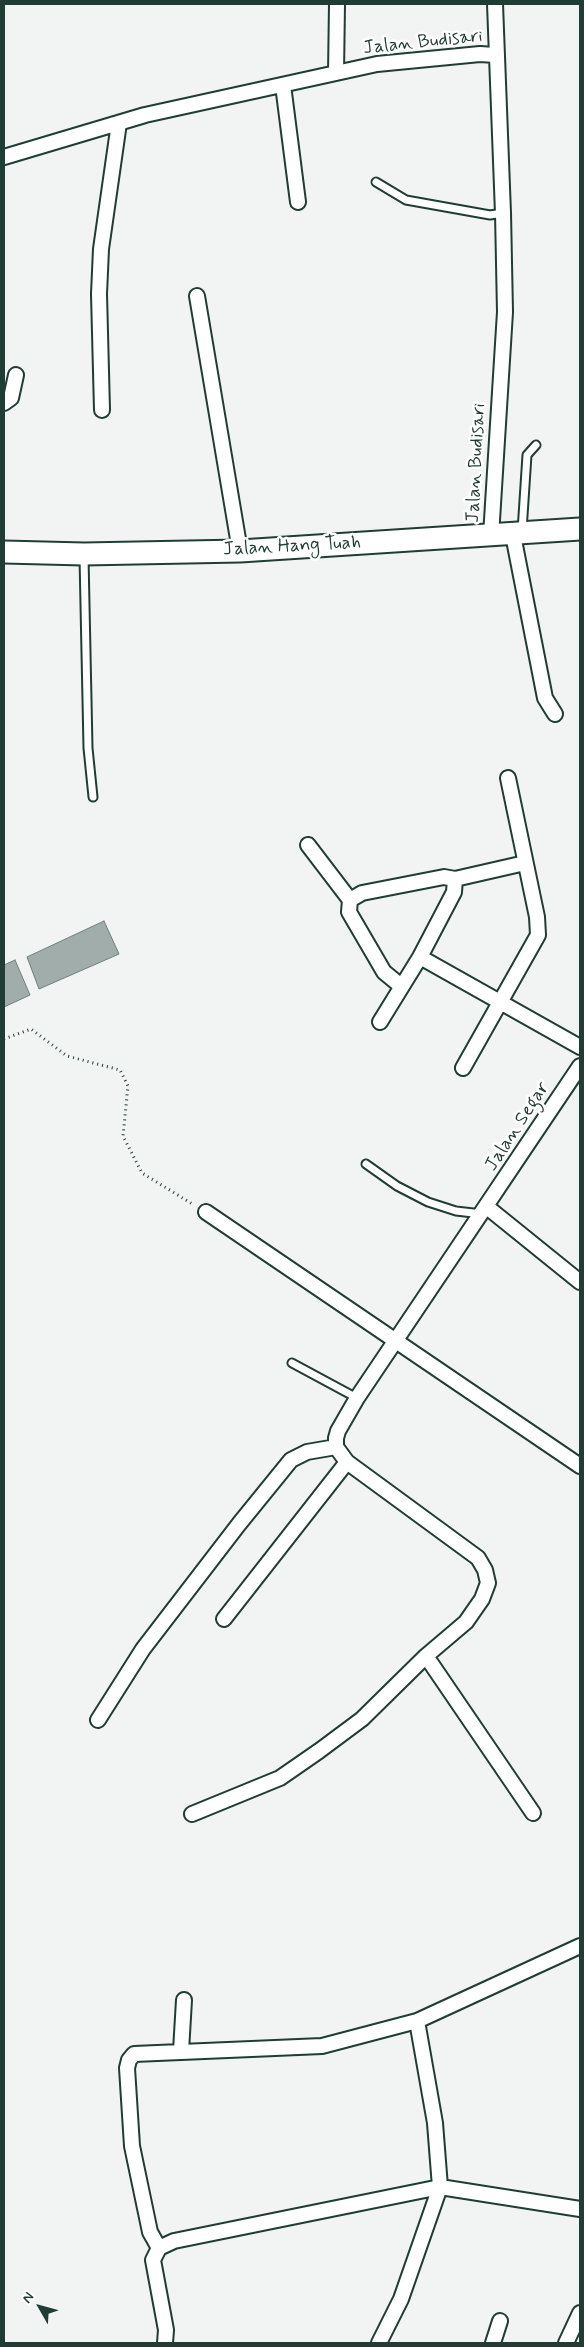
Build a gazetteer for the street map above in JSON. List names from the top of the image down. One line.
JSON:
{"streets":{"main road":["Jalan Hang Tuah"],"street":["Jalan Budisari","Jalan Segar"]},"crossings":[["Jalan Budisari","Jalan Hang Tuah"]],"north":"top left"}
